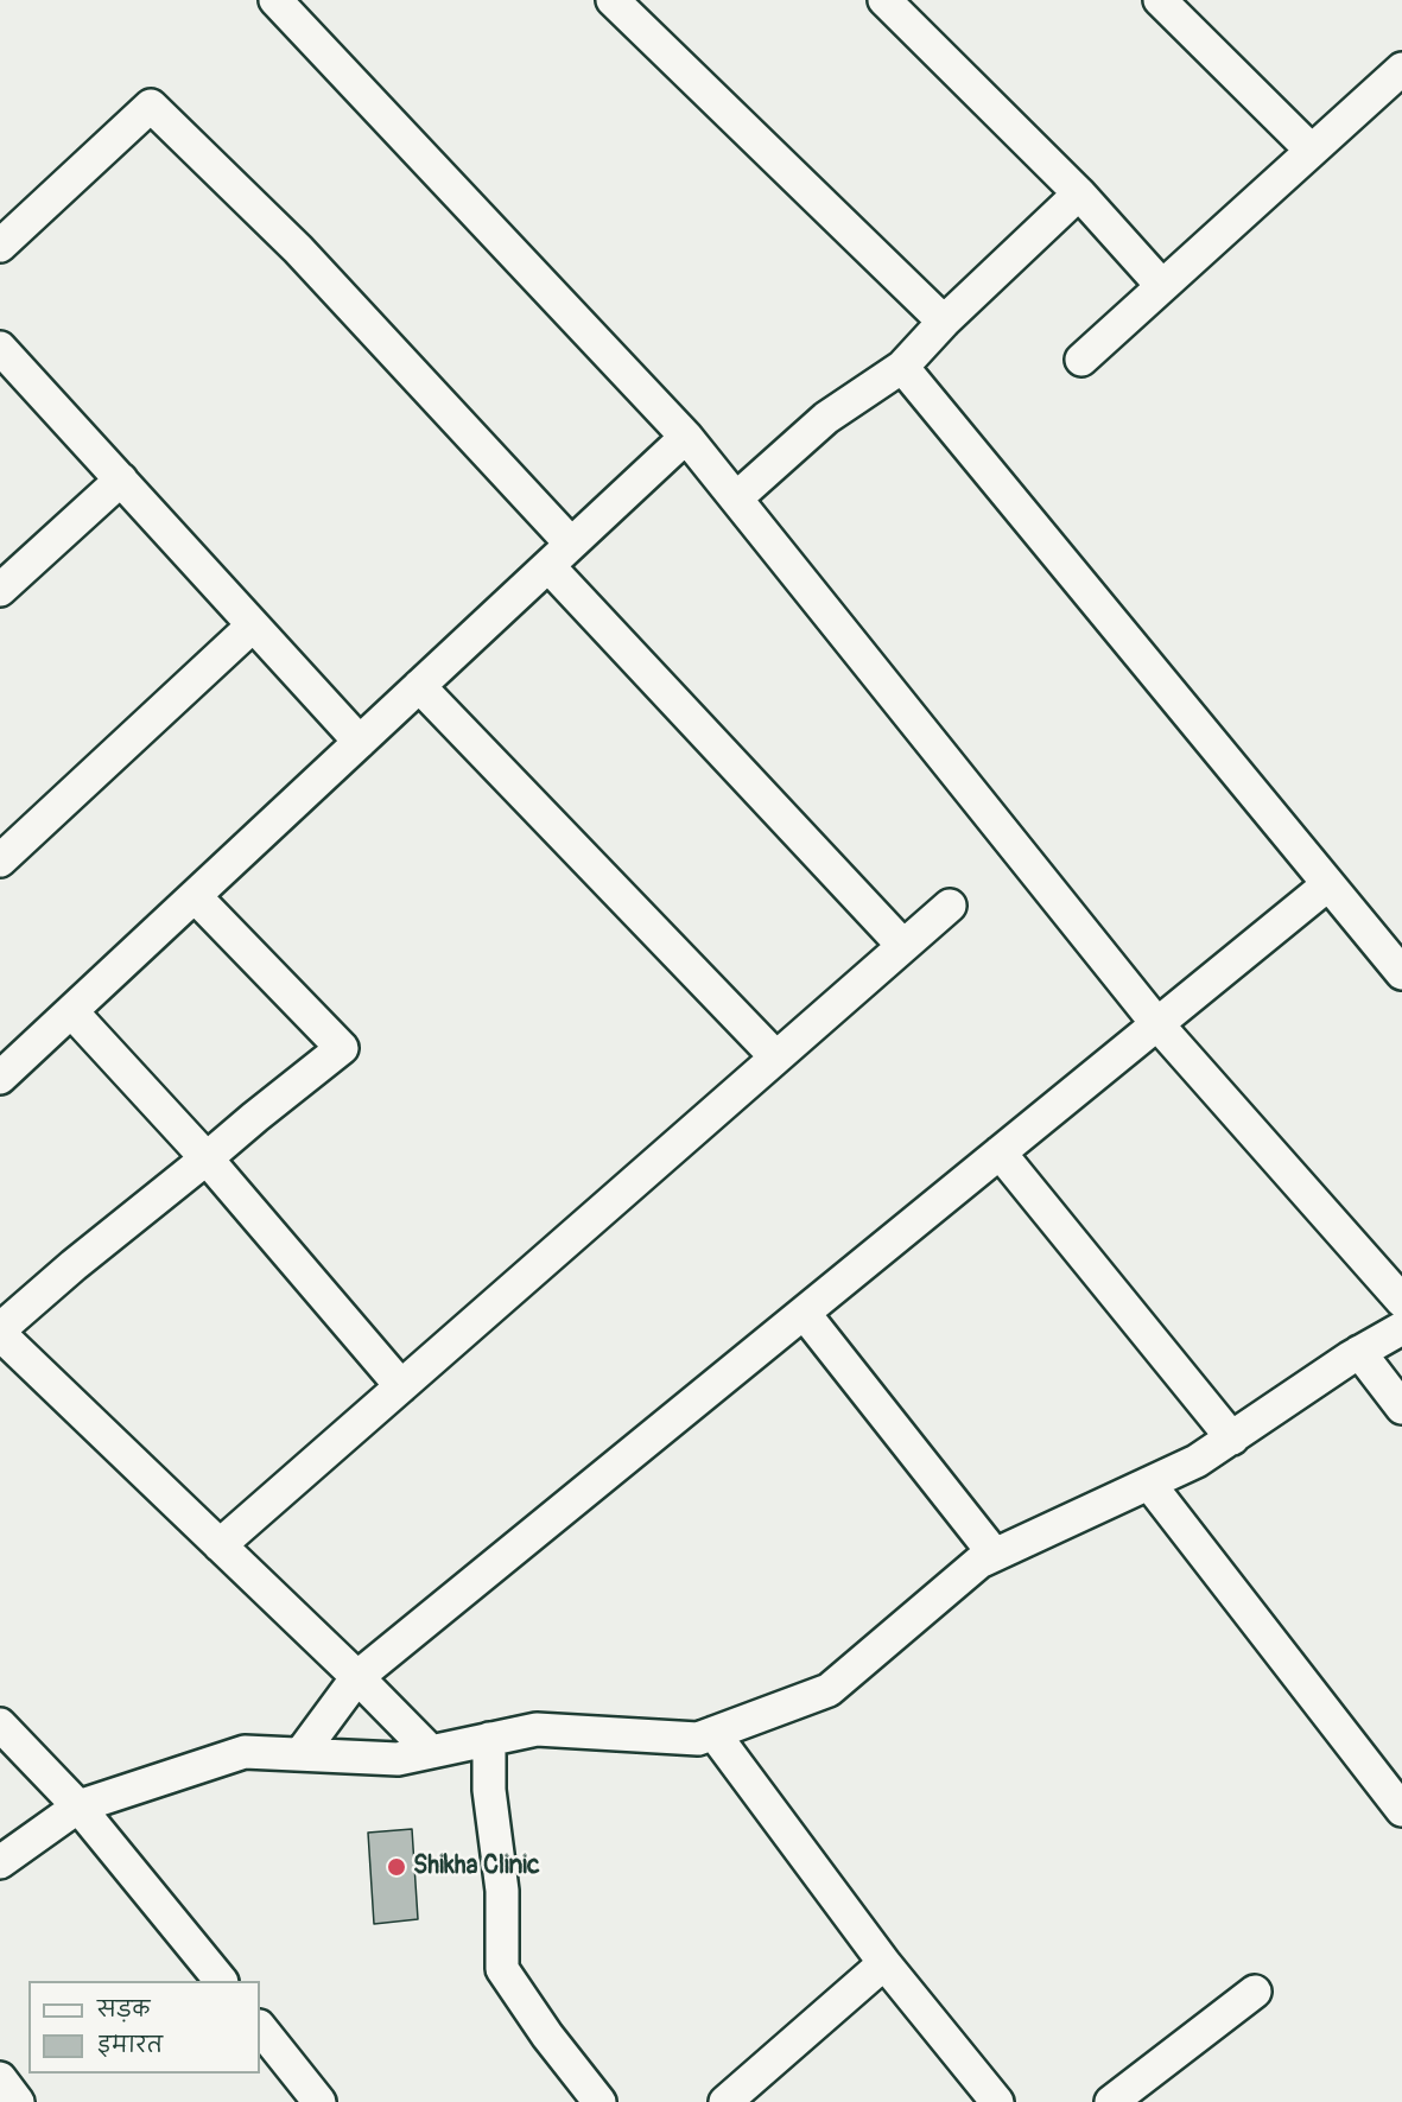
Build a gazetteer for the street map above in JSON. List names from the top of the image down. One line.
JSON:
{"places":["Shikha Clinic"],"legend":["सड़क","इमारत"]}
